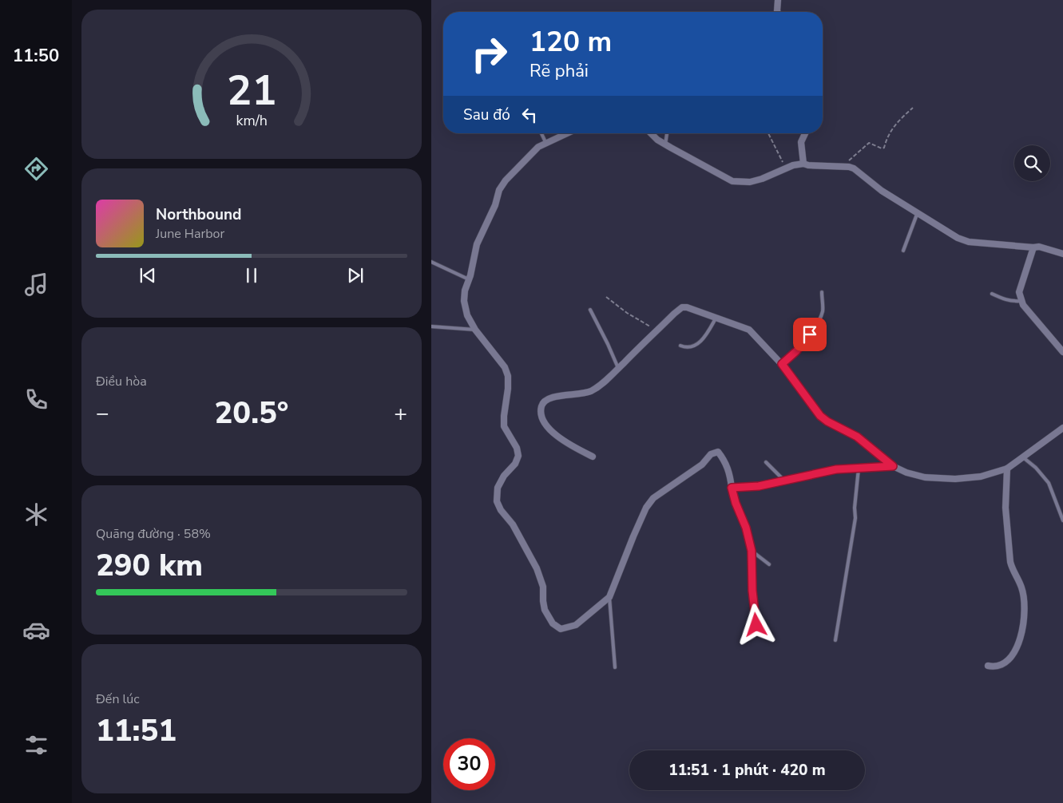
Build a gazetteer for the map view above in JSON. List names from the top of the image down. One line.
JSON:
{"page":{"tabs":"11:50","turn":["120 m","Rẽ phải"],"then":"Sau đó","song":["Northbound","June Harbor"],"tile":["Điều hòa",["Quãng đường · 58%","290 km"],["Đến lúc","11:51"]],"heat":["−","20.5°","+"],"limit":"30","trip":"11:51 · 1 phút · 420 m","gauge":["21","km/h"]}}
